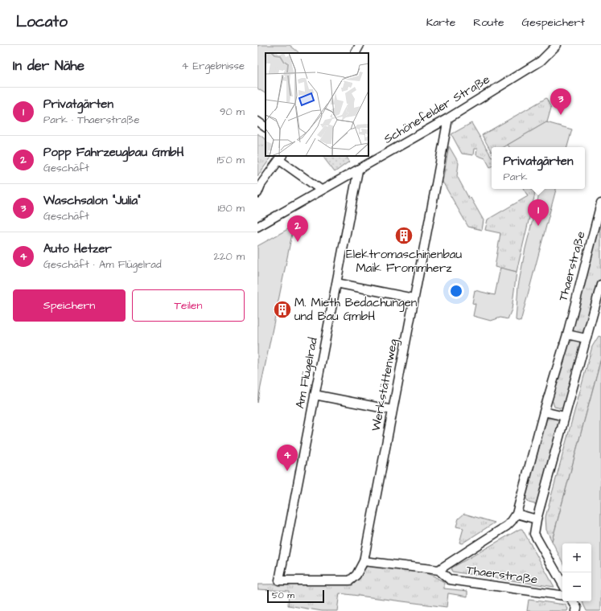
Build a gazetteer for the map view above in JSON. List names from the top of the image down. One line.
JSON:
{"streets":{"street":["Schönefelder Straße","Thaerstraße","Am Flügelrad","Werkstättenweg"]},"crossings":[["Schönefelder Straße","Am Flügelrad"],["Schönefelder Straße","Werkstättenweg"],["Am Flügelrad","Werkstättenweg"]],"places":{"building":["Elektromaschinenbau Maik Frommherz","M. Mieth Bedachungen und Bau GmbH"]},"scale_bar":"50 m","page":{"header":"Locato","nav":["Karte","Route","Gespeichert"],"heading":["In der Nähe","4 Ergebnisse"],"list":[{"mark":"1","name":"Privatgärten","note":"Park · Thaerstraße","value":"90 m"},{"mark":"2","name":"Popp Fahrzeugbau GmbH","note":"Geschäft","value":"150 m"},{"mark":"3","name":"Waschsalon \"Julia\"","note":"Geschäft","value":"180 m"},{"mark":"4","name":"Auto Hetzer","note":"Geschäft · Am Flügelrad","value":"220 m"}],"pins":["3","1","2","4"],"popup":["Privatgärten","Park"],"buttons":["Speichern","Teilen"],"map_buttons":["+","−"],"scale":"50 m"}}
